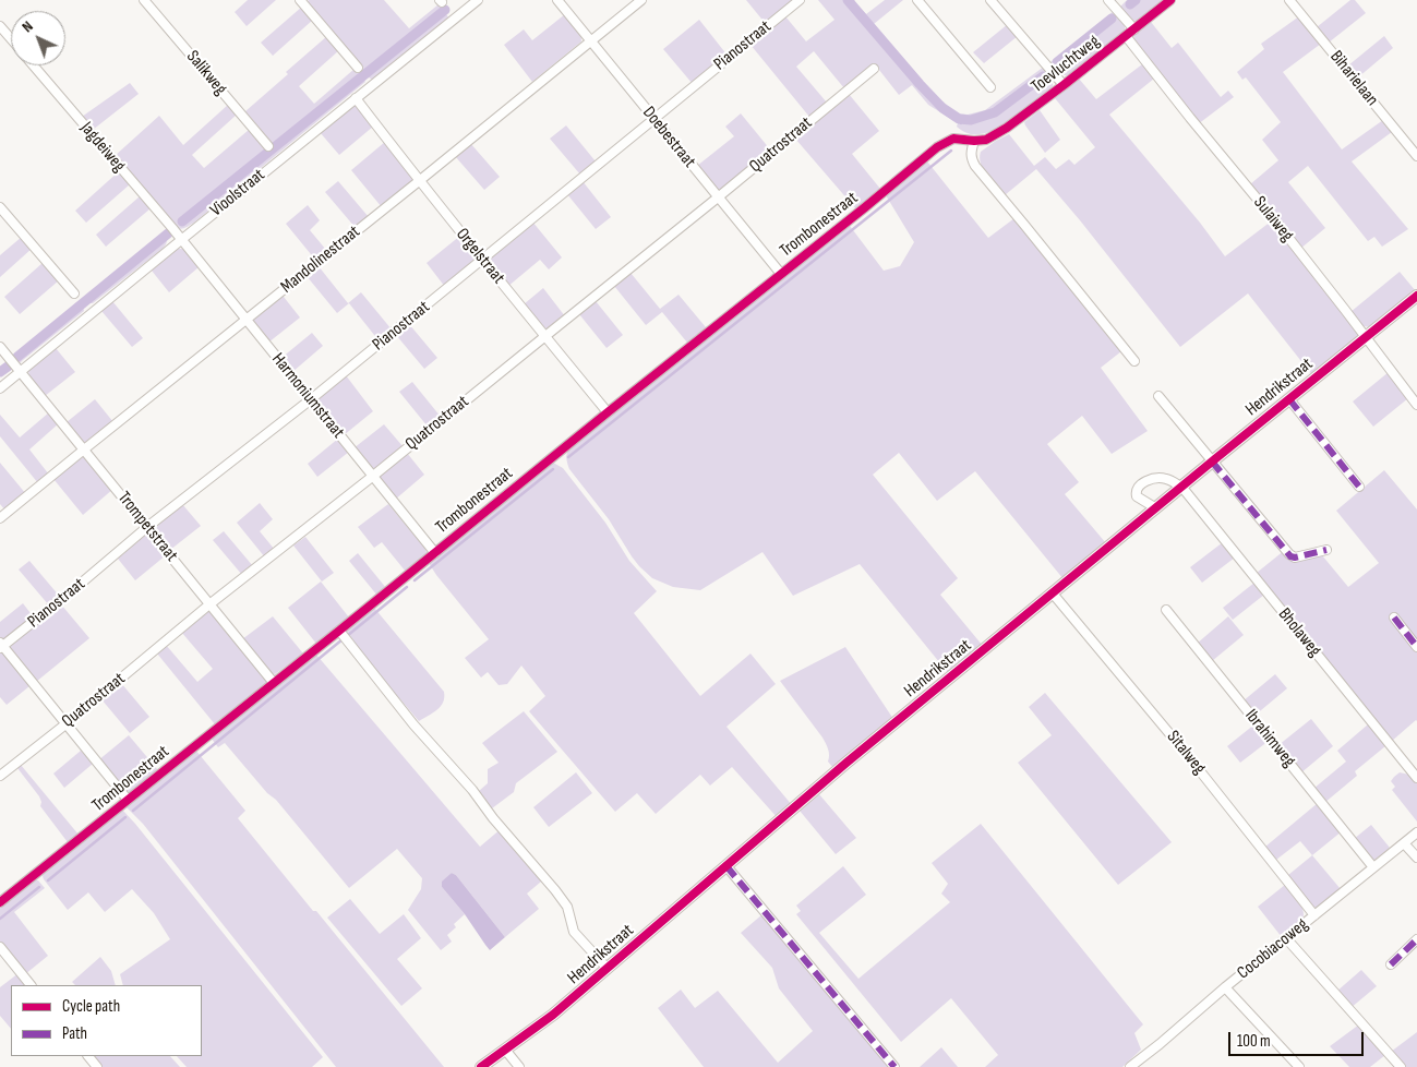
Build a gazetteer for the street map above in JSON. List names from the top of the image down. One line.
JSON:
{"streets":{"street":["Pianostraat","Toevluchtweg","Salikweg","Biharielaan","Doebestraat","Quatrostraat","Jagdeiweg","Vioolstraat","Sulaiweg","Trombonestraat","Orgelstraat","Mandolinestraat","Hendrikstraat","Harmoniumstraat","Trompetstraat","Bholaweg","Ibrahimweg","Sitalweg","Cocobiacoweg"]},"crossings":[["Pianostraat","Doebestraat"],["Pianostraat","Orgelstraat"],["Pianostraat","Harmoniumstraat"],["Pianostraat","Trompetstraat"],["Toevluchtweg","Sulaiweg"],["Toevluchtweg","Trombonestraat"],["Doebestraat","Quatrostraat"],["Doebestraat","Trombonestraat"],["Doebestraat","Mandolinestraat"],["Quatrostraat","Orgelstraat"],["Quatrostraat","Harmoniumstraat"],["Quatrostraat","Trompetstraat"],["Jagdeiweg","Vioolstraat"],["Jagdeiweg","Harmoniumstraat"],["Vioolstraat","Orgelstraat"],["Vioolstraat","Harmoniumstraat"],["Vioolstraat","Trompetstraat"],["Sulaiweg","Hendrikstraat"],["Trombonestraat","Orgelstraat"],["Trombonestraat","Harmoniumstraat"],["Trombonestraat","Trompetstraat"],["Orgelstraat","Mandolinestraat"],["Mandolinestraat","Harmoniumstraat"],["Mandolinestraat","Trompetstraat"],["Hendrikstraat","Bholaweg"],["Hendrikstraat","Sitalweg"],["Ibrahimweg","Cocobiacoweg"],["Sitalweg","Cocobiacoweg"]],"legend":["Cycle path","Path"],"scale_bar":"100 m","north":"top left"}
